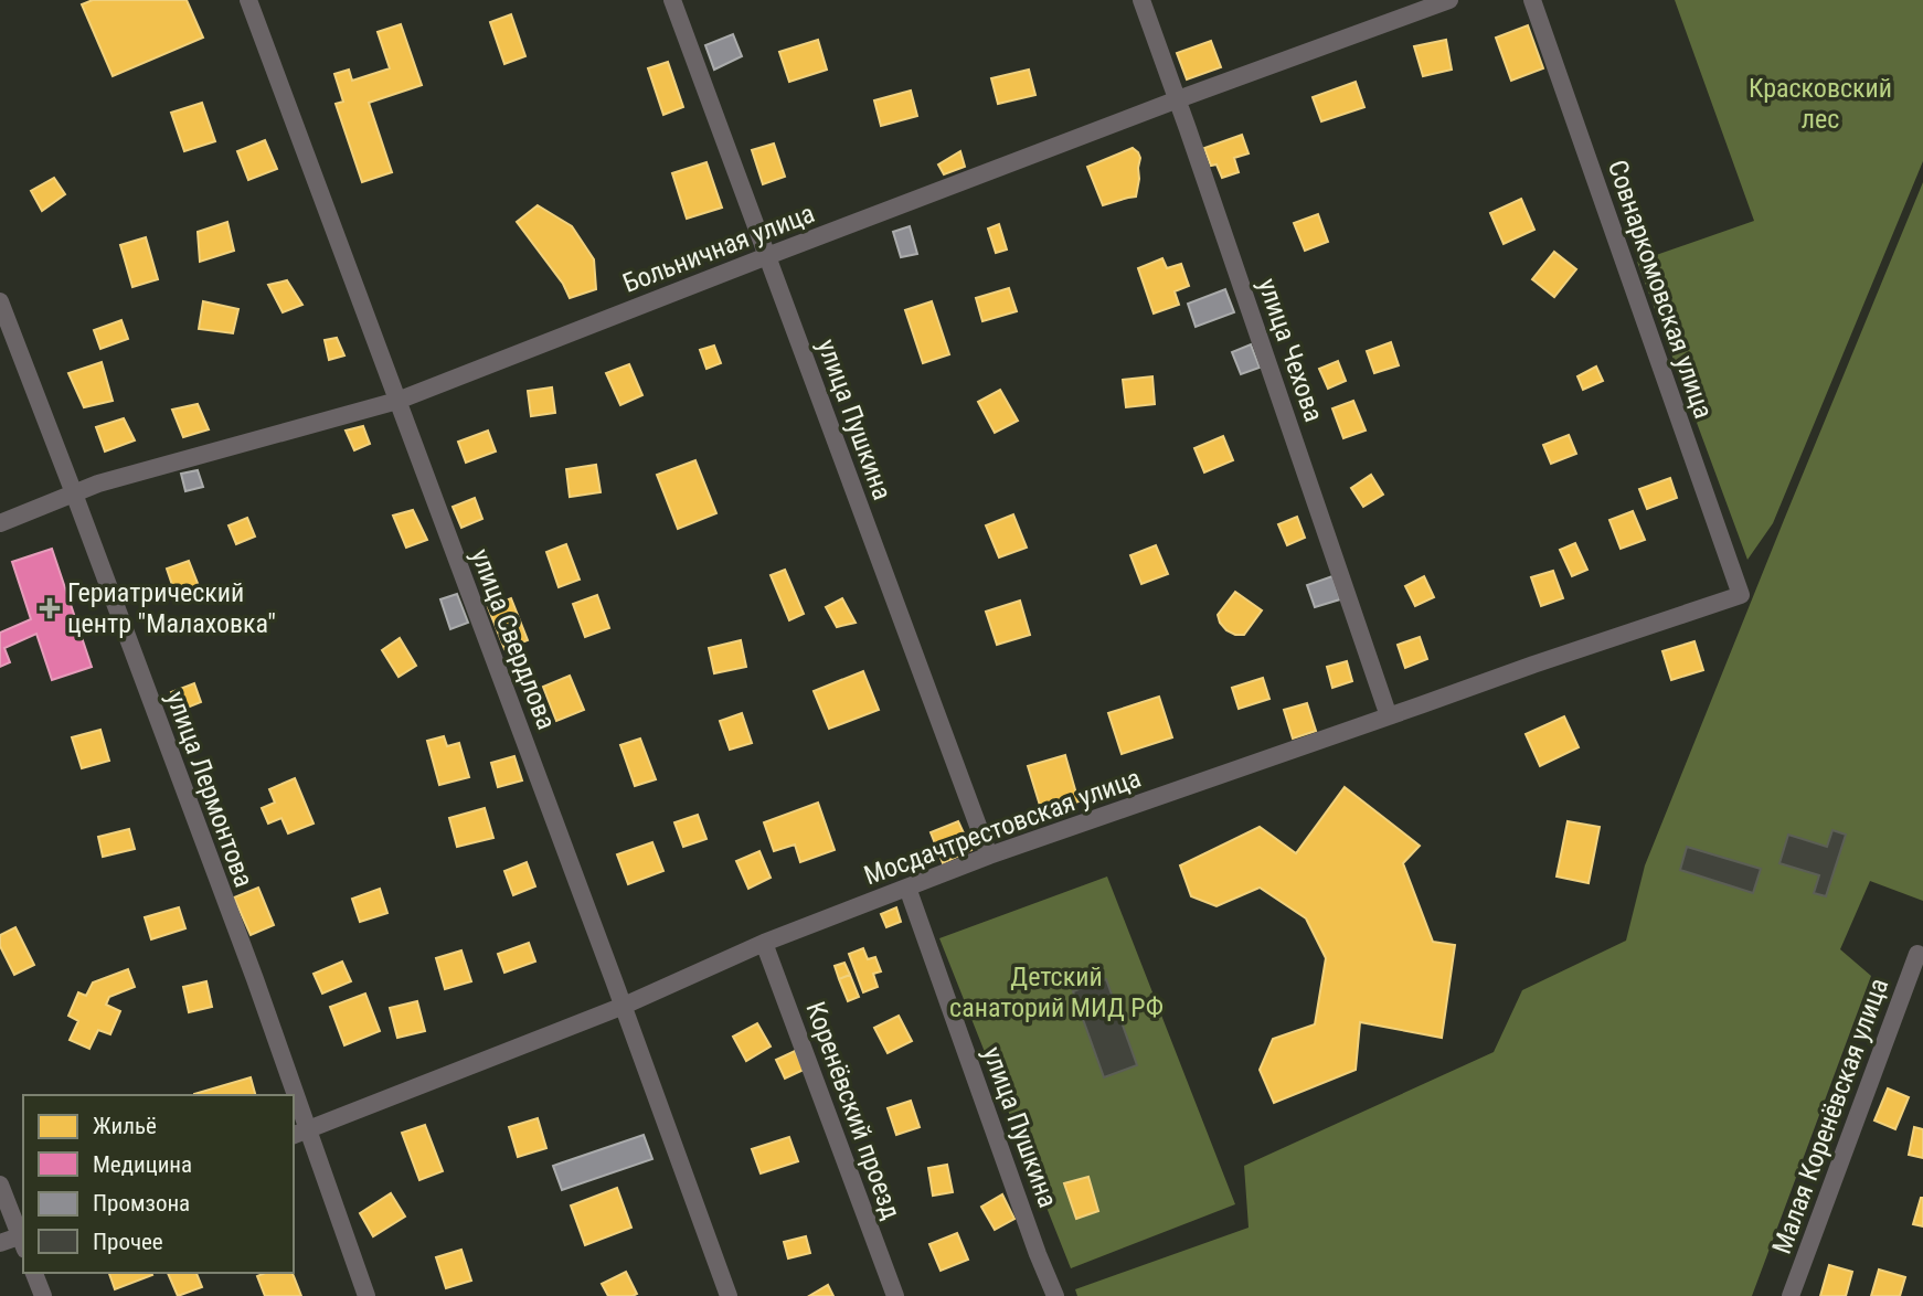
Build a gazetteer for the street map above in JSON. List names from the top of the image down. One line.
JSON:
{"streets":{"street":["Больничная улица","Совнаркомовская улица","улица Чехова","улица Пушкина","улица Свердлова","улица Лермонтова","Мосдачтрестовская улица","Коренёвский проезд","Малая Коренёвская улица"]},"crossings":[["Больничная улица","улица Чехова"],["Больничная улица","улица Пушкина"],["Больничная улица","улица Свердлова"],["Больничная улица","улица Лермонтова"],["Совнаркомовская улица","Мосдачтрестовская улица"],["улица Чехова","Мосдачтрестовская улица"],["улица Пушкина","Мосдачтрестовская улица"],["улица Свердлова","Мосдачтрестовская улица"],["улица Лермонтова","Мосдачтрестовская улица"],["Мосдачтрестовская улица","Коренёвский проезд"]],"parks":["Красковский лес","Детский санаторий МИД РФ"],"places":{"health":["Гериатрический центр \"Малаховка\""]},"legend":["Жильё","Медицина","Промзона","Прочее"]}
